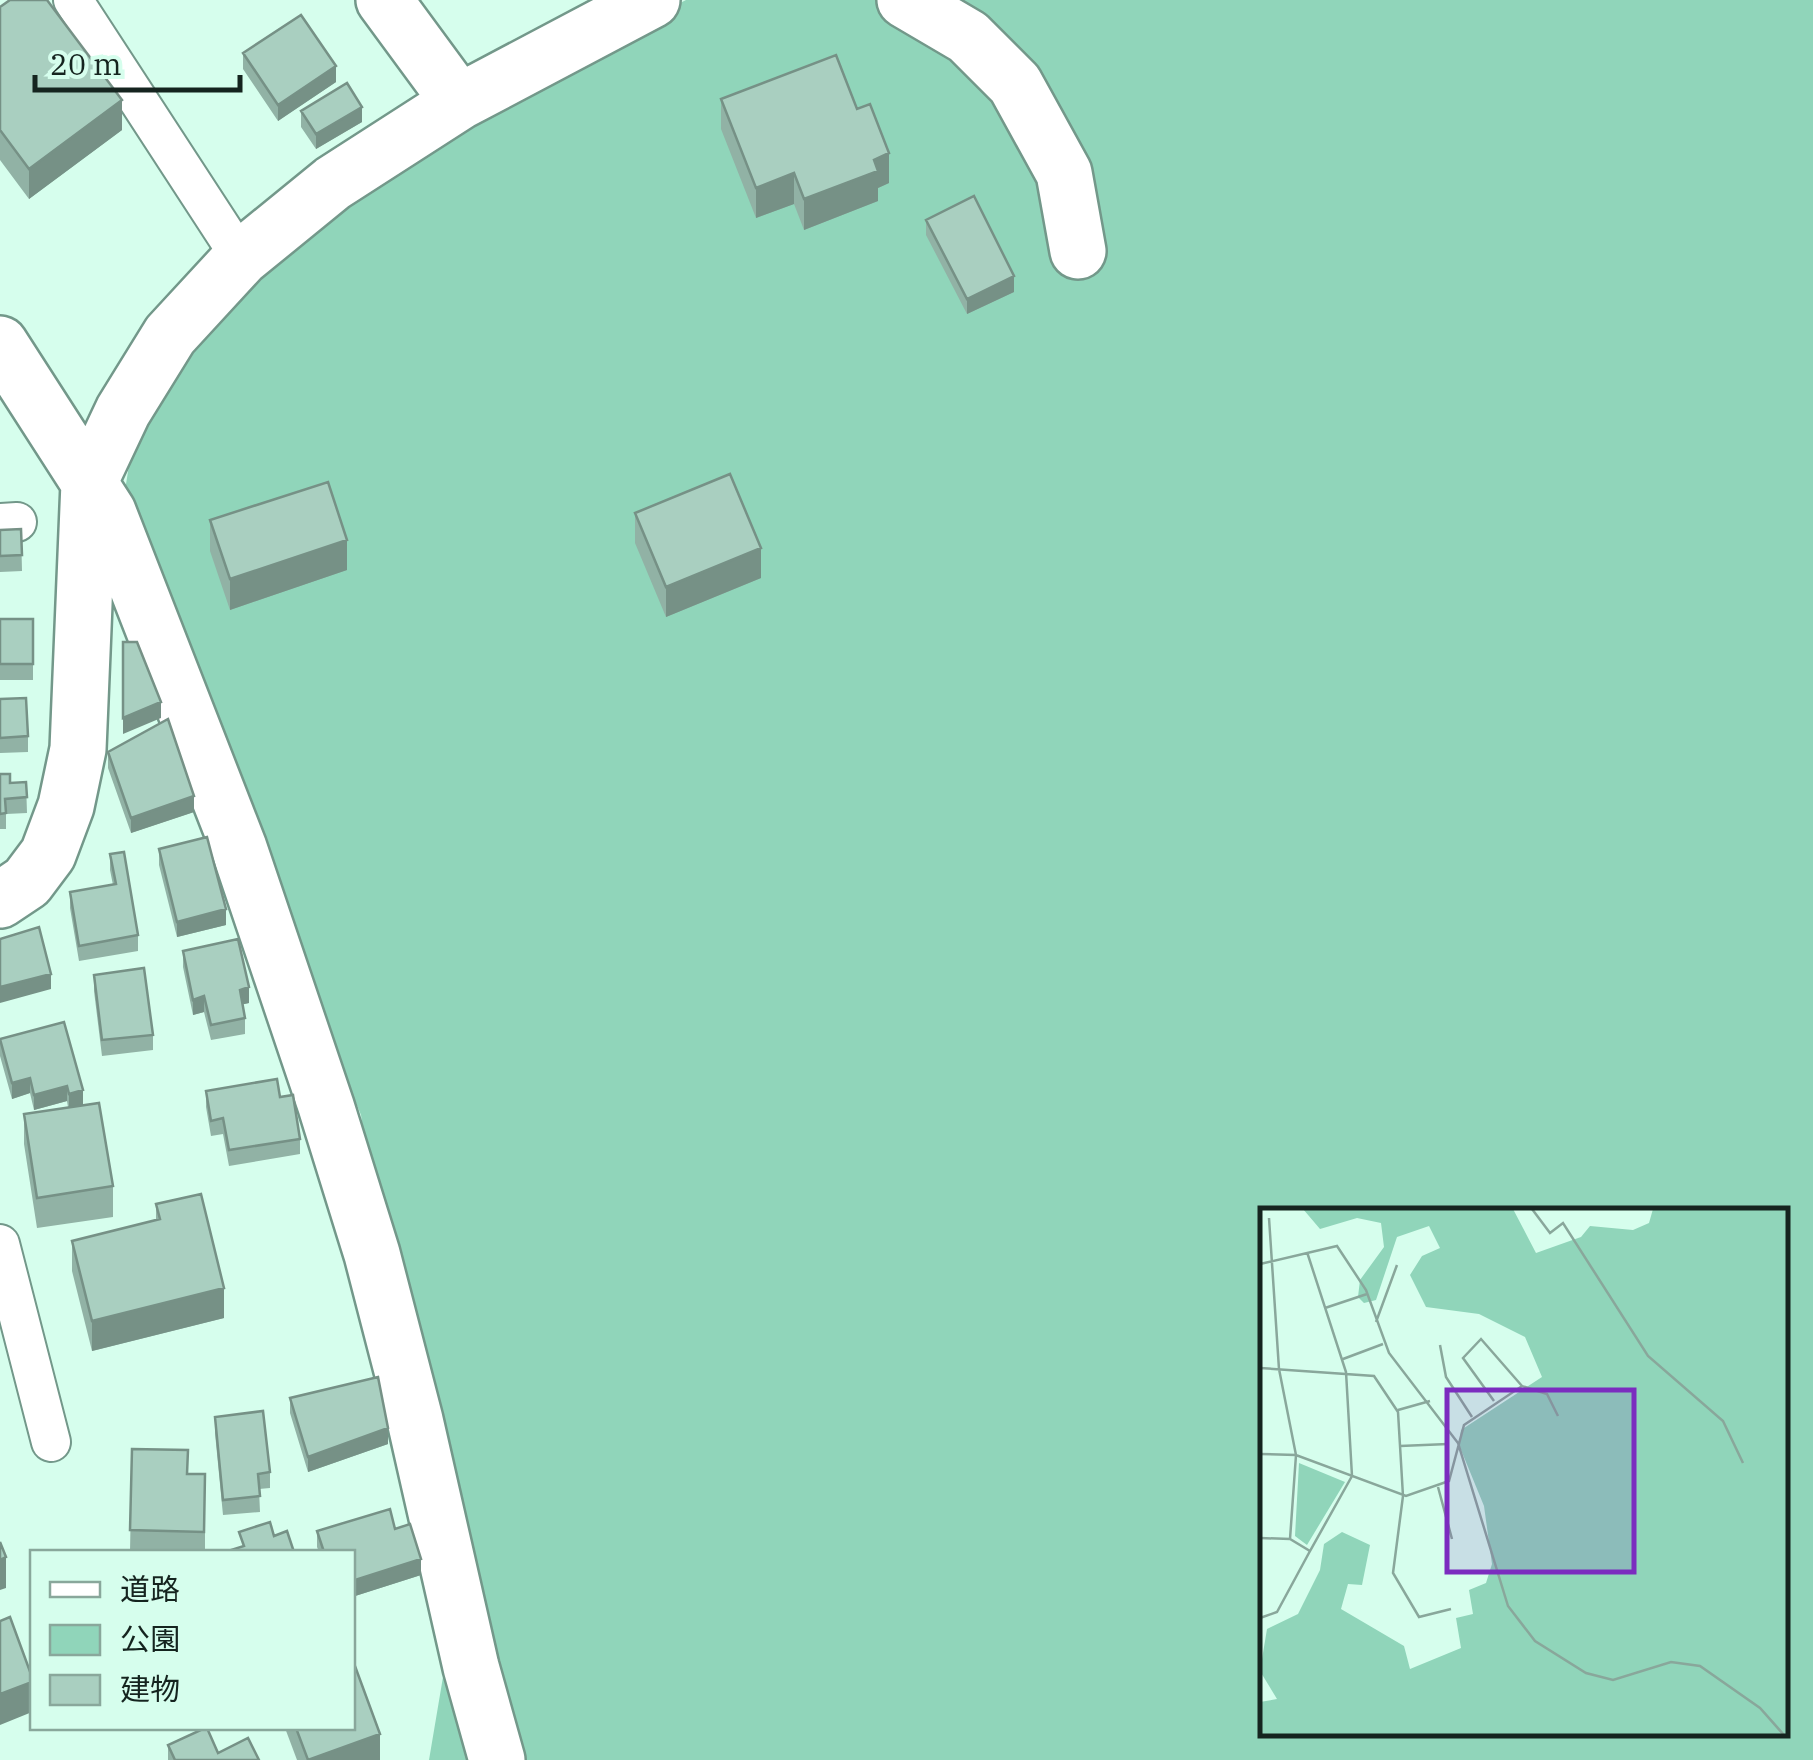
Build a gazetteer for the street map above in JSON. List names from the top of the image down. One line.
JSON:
{"legend":["道路","公園","建物"],"scale_bar":"20 m"}
